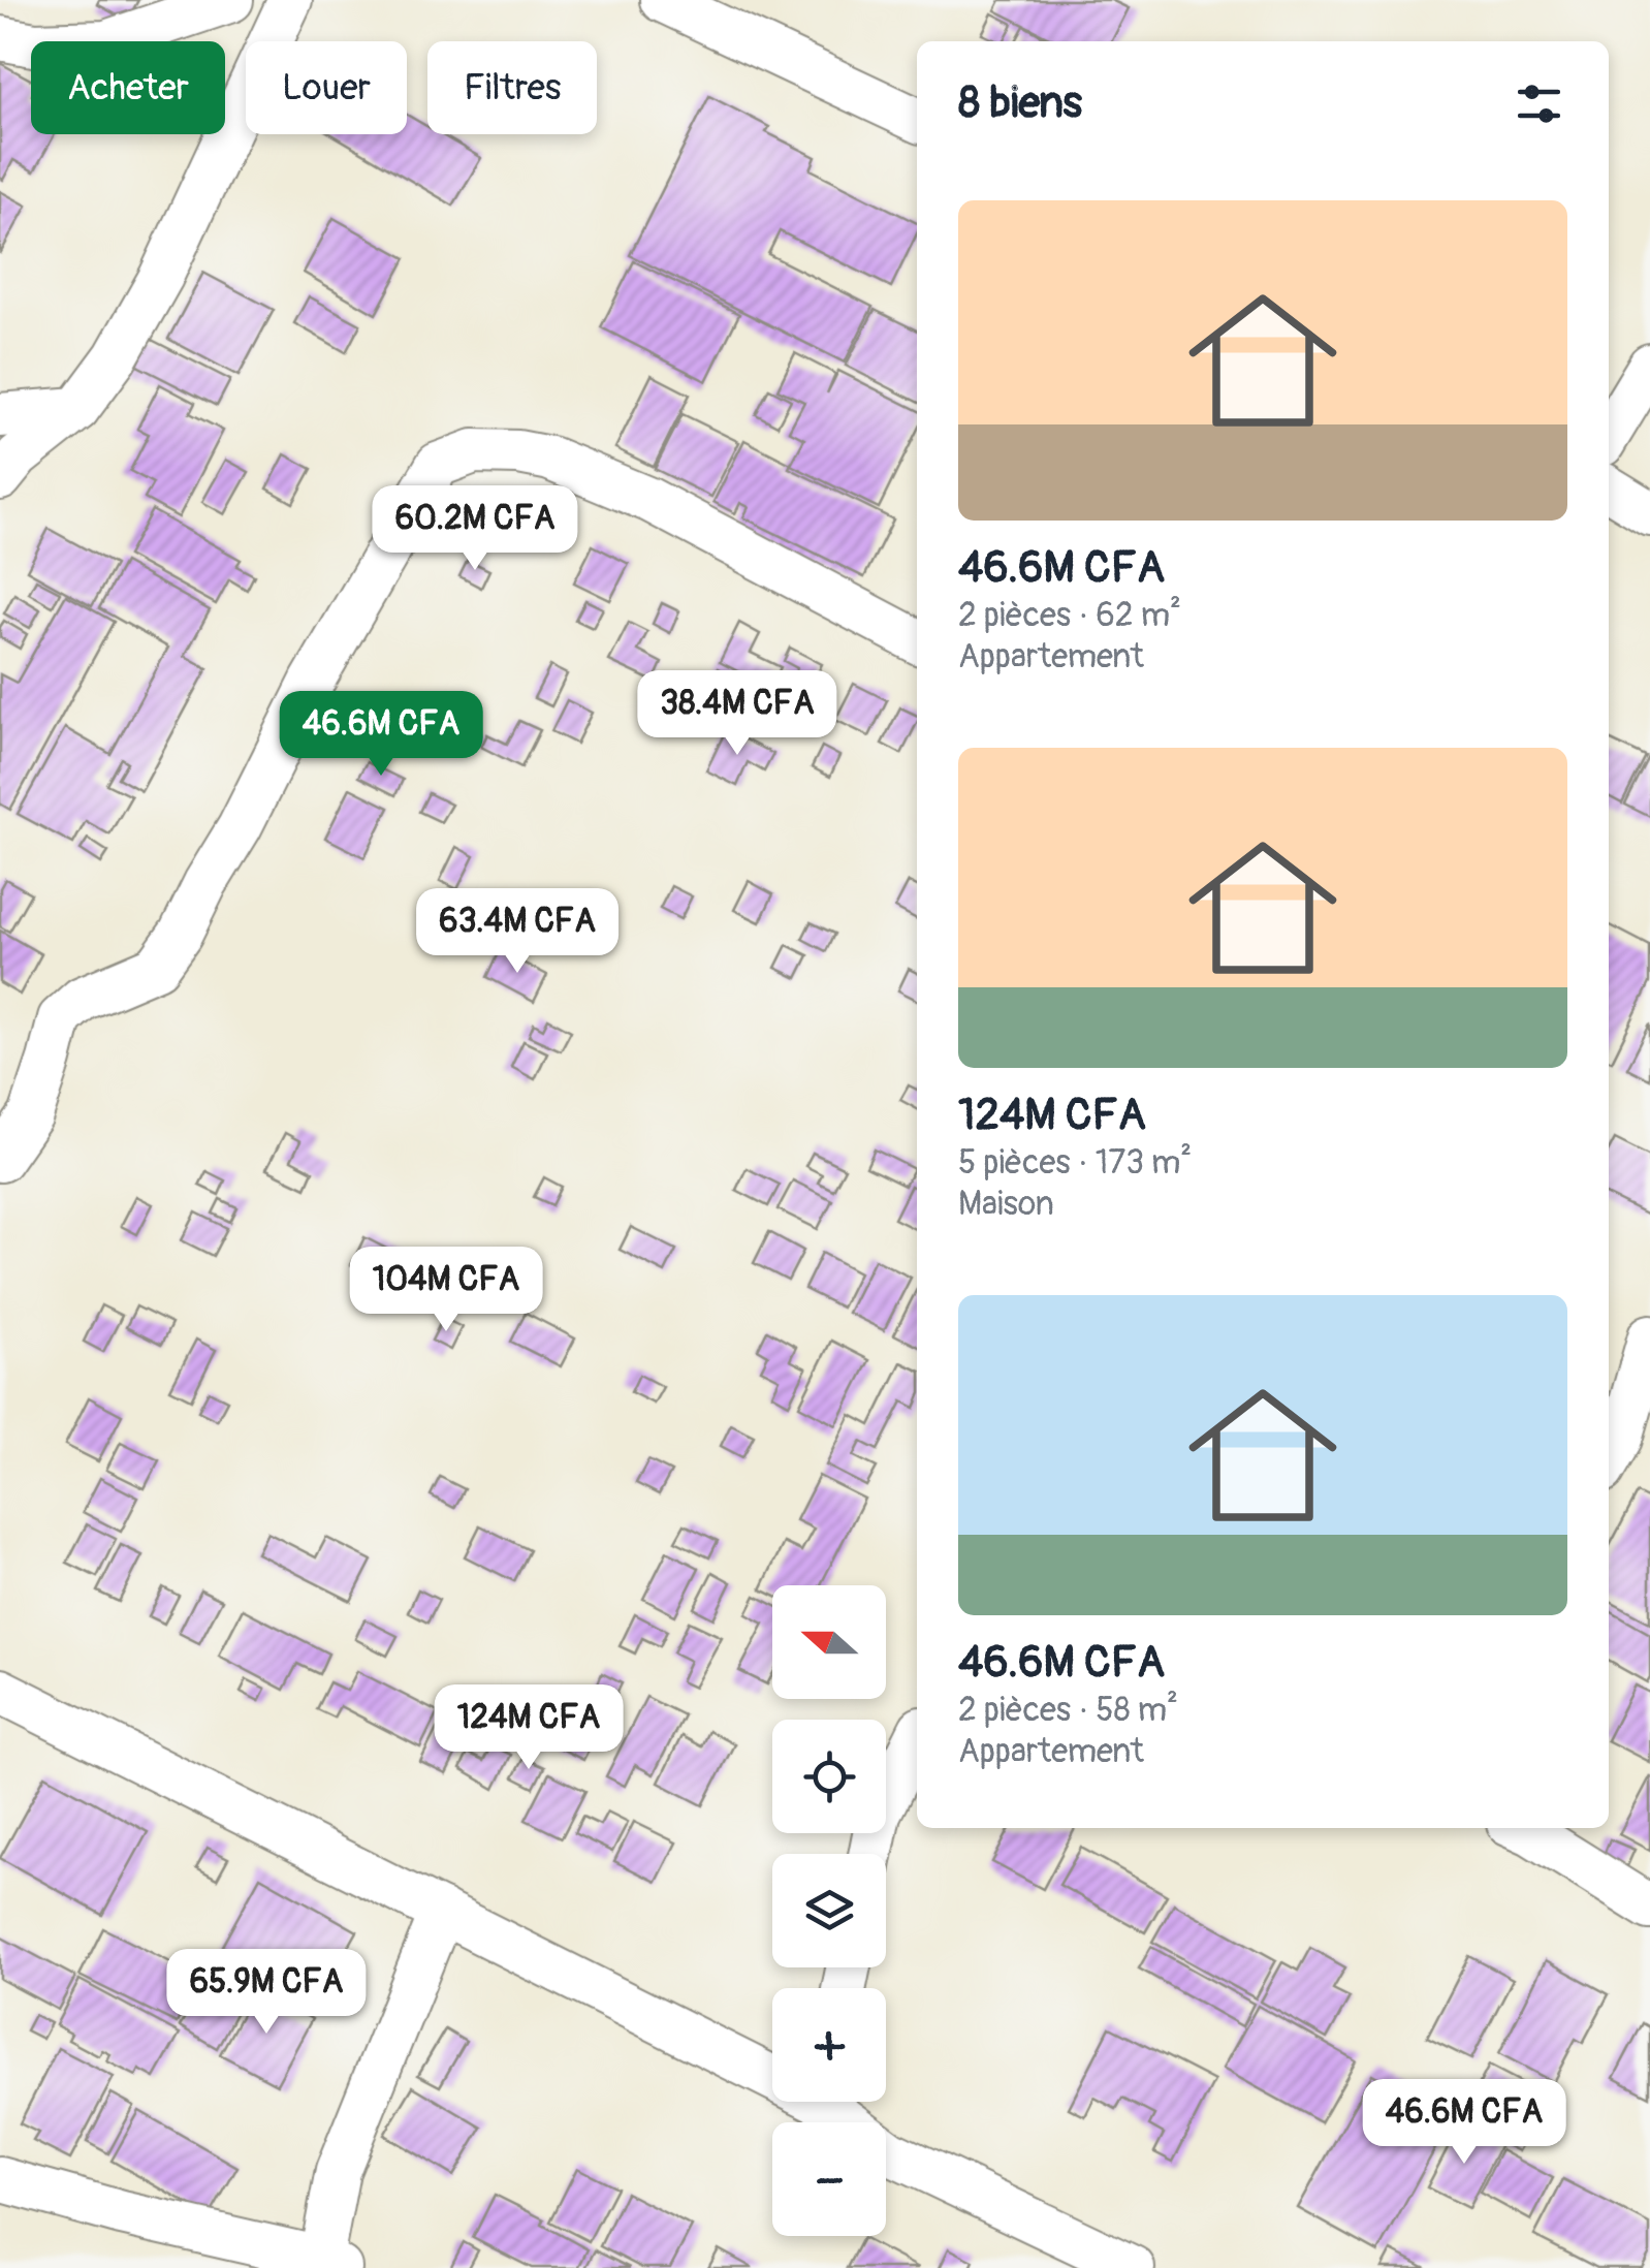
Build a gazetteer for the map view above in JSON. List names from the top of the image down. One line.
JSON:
{"north":"left","page":{"chip":["Acheter","Louer","Filtres"],"heading":"8 biens","list":[{"name":"46.6M CFA","note":"2 pièces · 62 m² · Appartement"},{"name":"124M CFA","note":"5 pièces · 173 m² · Maison"},{"name":"46.6M CFA","note":"2 pièces · 58 m² · Appartement"}],"price":["60.2M CFA","38.4M CFA","46.6M CFA","63.4M CFA","104M CFA","124M CFA","65.9M CFA","46.6M CFA"],"map_buttons":["+","−"]}}
